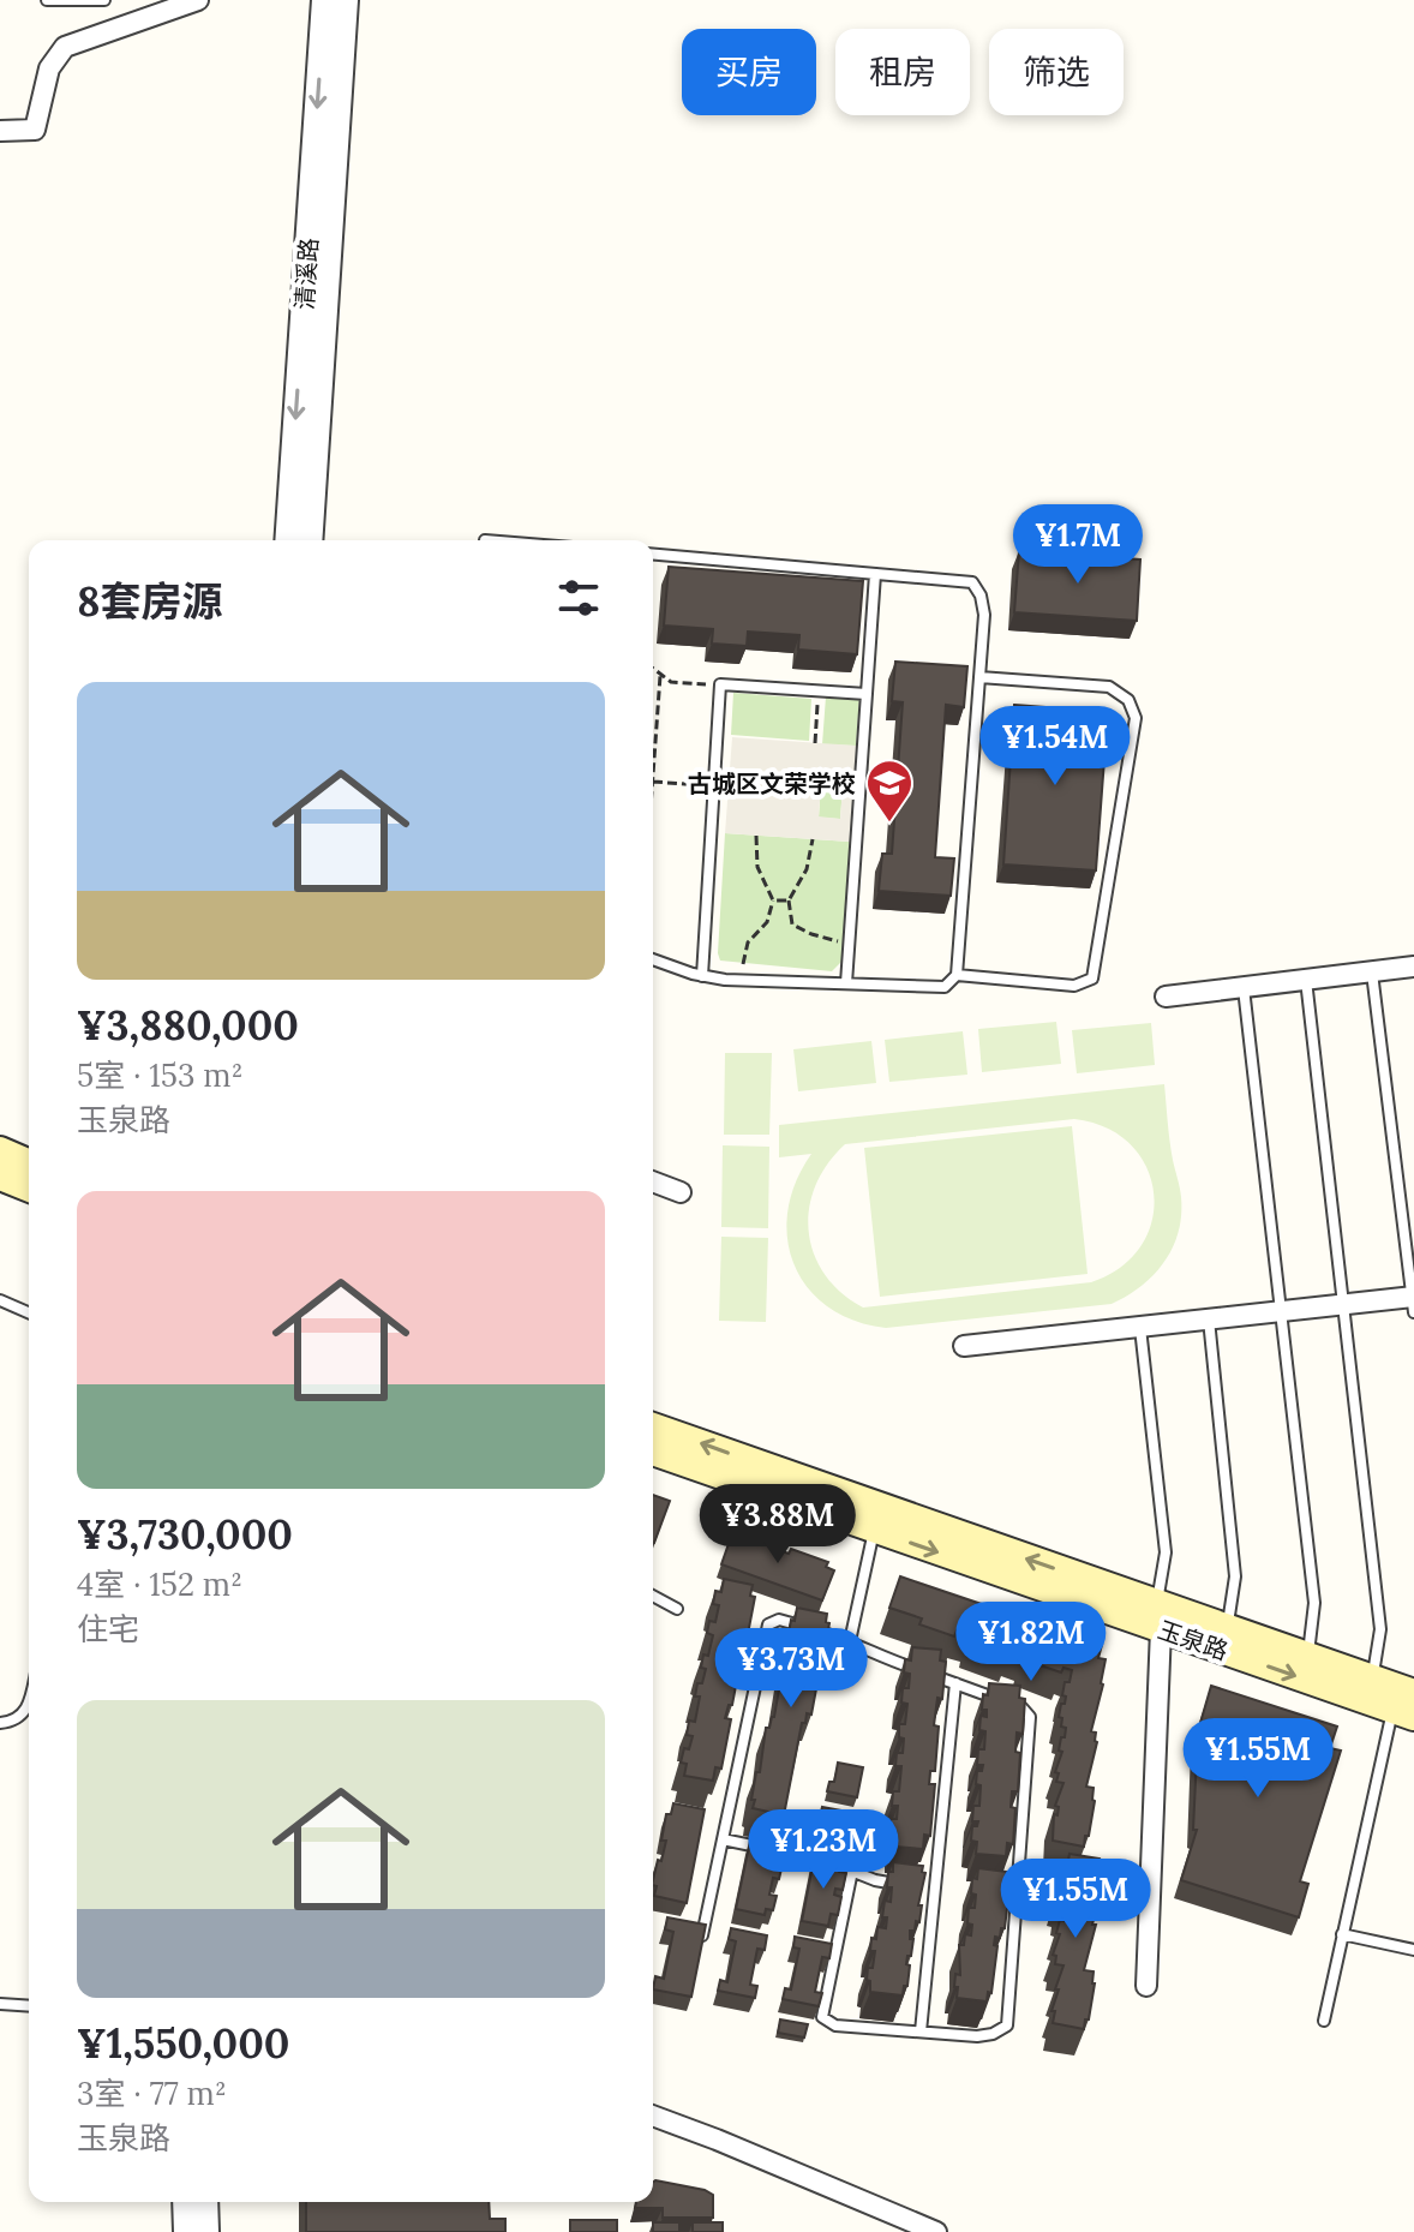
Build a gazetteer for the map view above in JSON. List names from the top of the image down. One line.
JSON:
{"streets":{"main road":["玉泉路"],"street":["清溪路"]},"places":{"school or university":["古城区文荣学校"]},"page":{"chip":["买房","租房","筛选"],"price":["¥1.7M","¥1.54M","¥3.88M","¥1.82M","¥3.73M","¥1.55M","¥1.23M","¥1.55M"],"heading":"8套房源","list":[{"name":"¥3,880,000","note":"5室 · 153 m² · 玉泉路"},{"name":"¥3,730,000","note":"4室 · 152 m² · 住宅"},{"name":"¥1,550,000","note":"3室 · 77 m² · 玉泉路"}]}}
